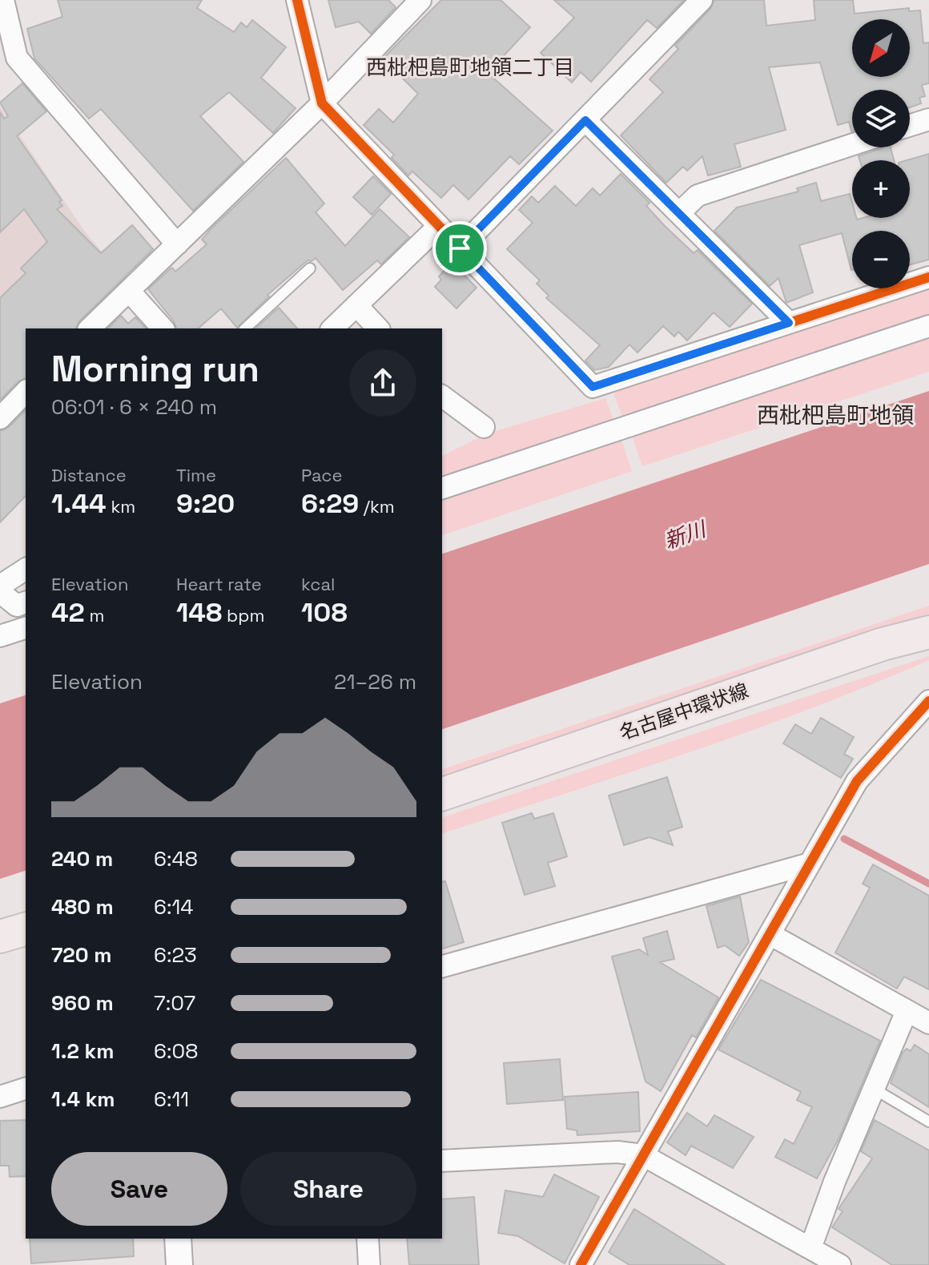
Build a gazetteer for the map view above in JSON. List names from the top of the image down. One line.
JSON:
{"streets":{"main road":["名古屋中環状線"]},"districts":["西枇杷島町地領二丁目","西枇杷島町地領"],"water":["新川"],"north":"bottom left","page":{"map_buttons":["+","−"],"heading":["Morning run","06:01 · 6 × 240 m"],"stats":[["Distance","1.44 km"],["Time","9:20"],["Pace","6:29 /km"],["Elevation","42 m"],["Heart rate","148 bpm"],["kcal","108"]],"chart":["Elevation","21–26 m"],"list":[{"name":"240 m","note":"6:48"},{"name":"480 m","note":"6:14"},{"name":"720 m","note":"6:23"},{"name":"960 m","note":"7:07"},{"name":"1.2 km","note":"6:08"},{"name":"1.4 km","note":"6:11"}],"buttons":["Save","Share"]}}
